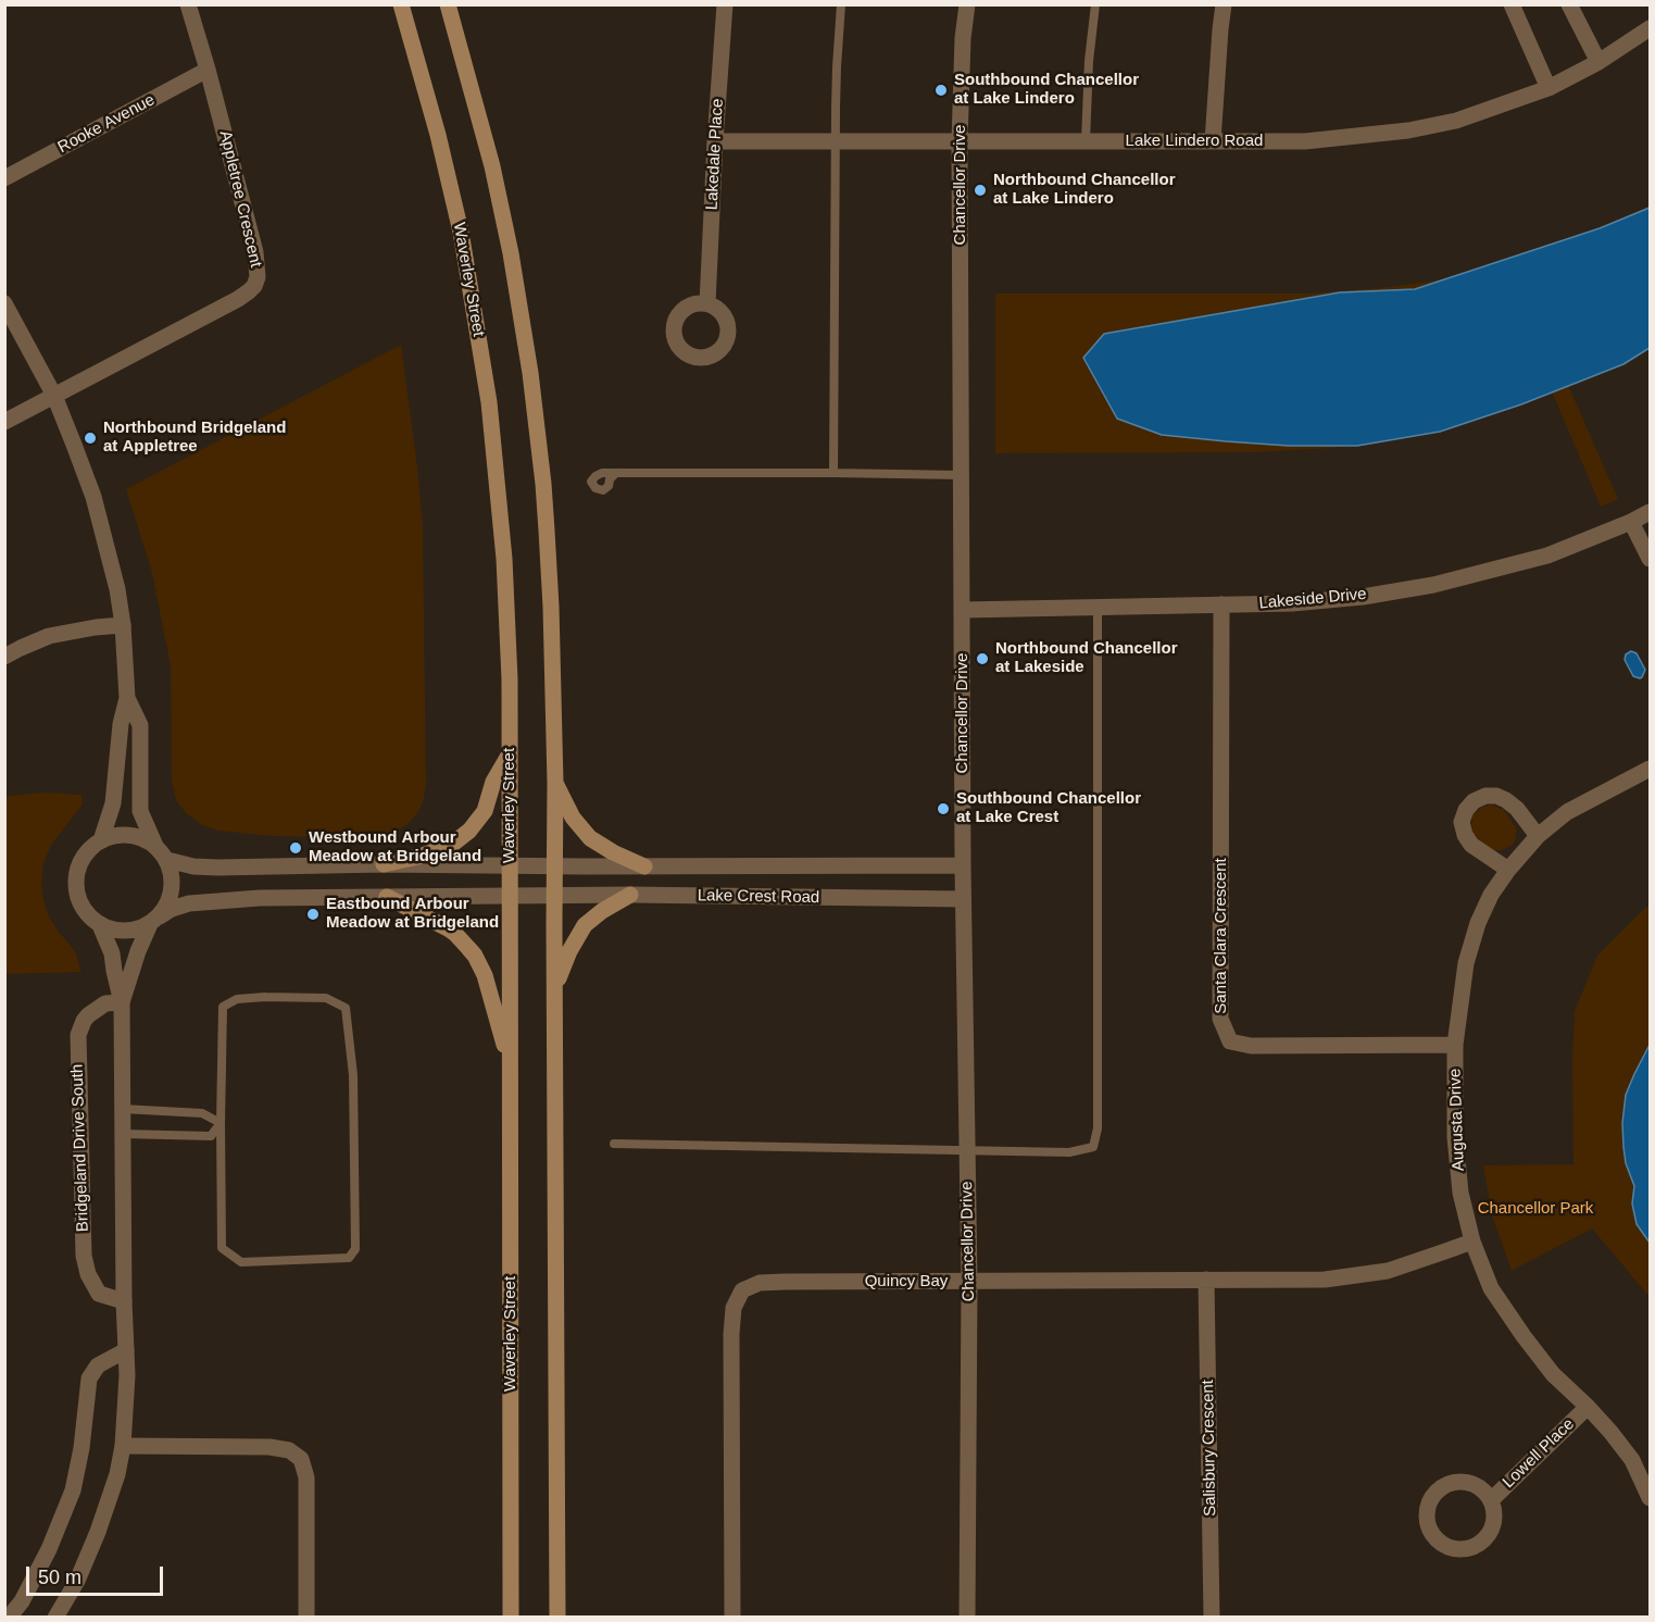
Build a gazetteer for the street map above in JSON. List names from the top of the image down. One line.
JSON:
{"streets":{"main road":["Waverley Street"],"street":["Rooke Avenue","Lake Lindero Road","Lakedale Place","Chancellor Drive","Appletree Crescent","Lakeside Drive","Lake Crest Road","Santa Clara Crescent","Augusta Drive","Bridgeland Drive South","Quincy Bay","Salisbury Crescent","Lowell Place"]},"crossings":[["Rooke Avenue","Appletree Crescent"],["Lake Lindero Road","Lakedale Place"],["Lake Lindero Road","Chancellor Drive"],["Chancellor Drive","Lakeside Drive"],["Chancellor Drive","Lake Crest Road"],["Chancellor Drive","Quincy Bay"],["Waverley Street","Lake Crest Road"],["Lakeside Drive","Santa Clara Crescent"],["Santa Clara Crescent","Augusta Drive"],["Augusta Drive","Quincy Bay"],["Augusta Drive","Lowell Place"],["Quincy Bay","Salisbury Crescent"]],"parks":["Chancellor Park"],"places":["Southbound Chancellor at Lake Lindero","Northbound Chancellor at Lake Lindero","Northbound Bridgeland at Appletree","Northbound Chancellor at Lakeside","Southbound Chancellor at Lake Crest","Westbound Arbour Meadow at Bridgeland","Eastbound Arbour Meadow at Bridgeland"],"scale_bar":"50 m"}
